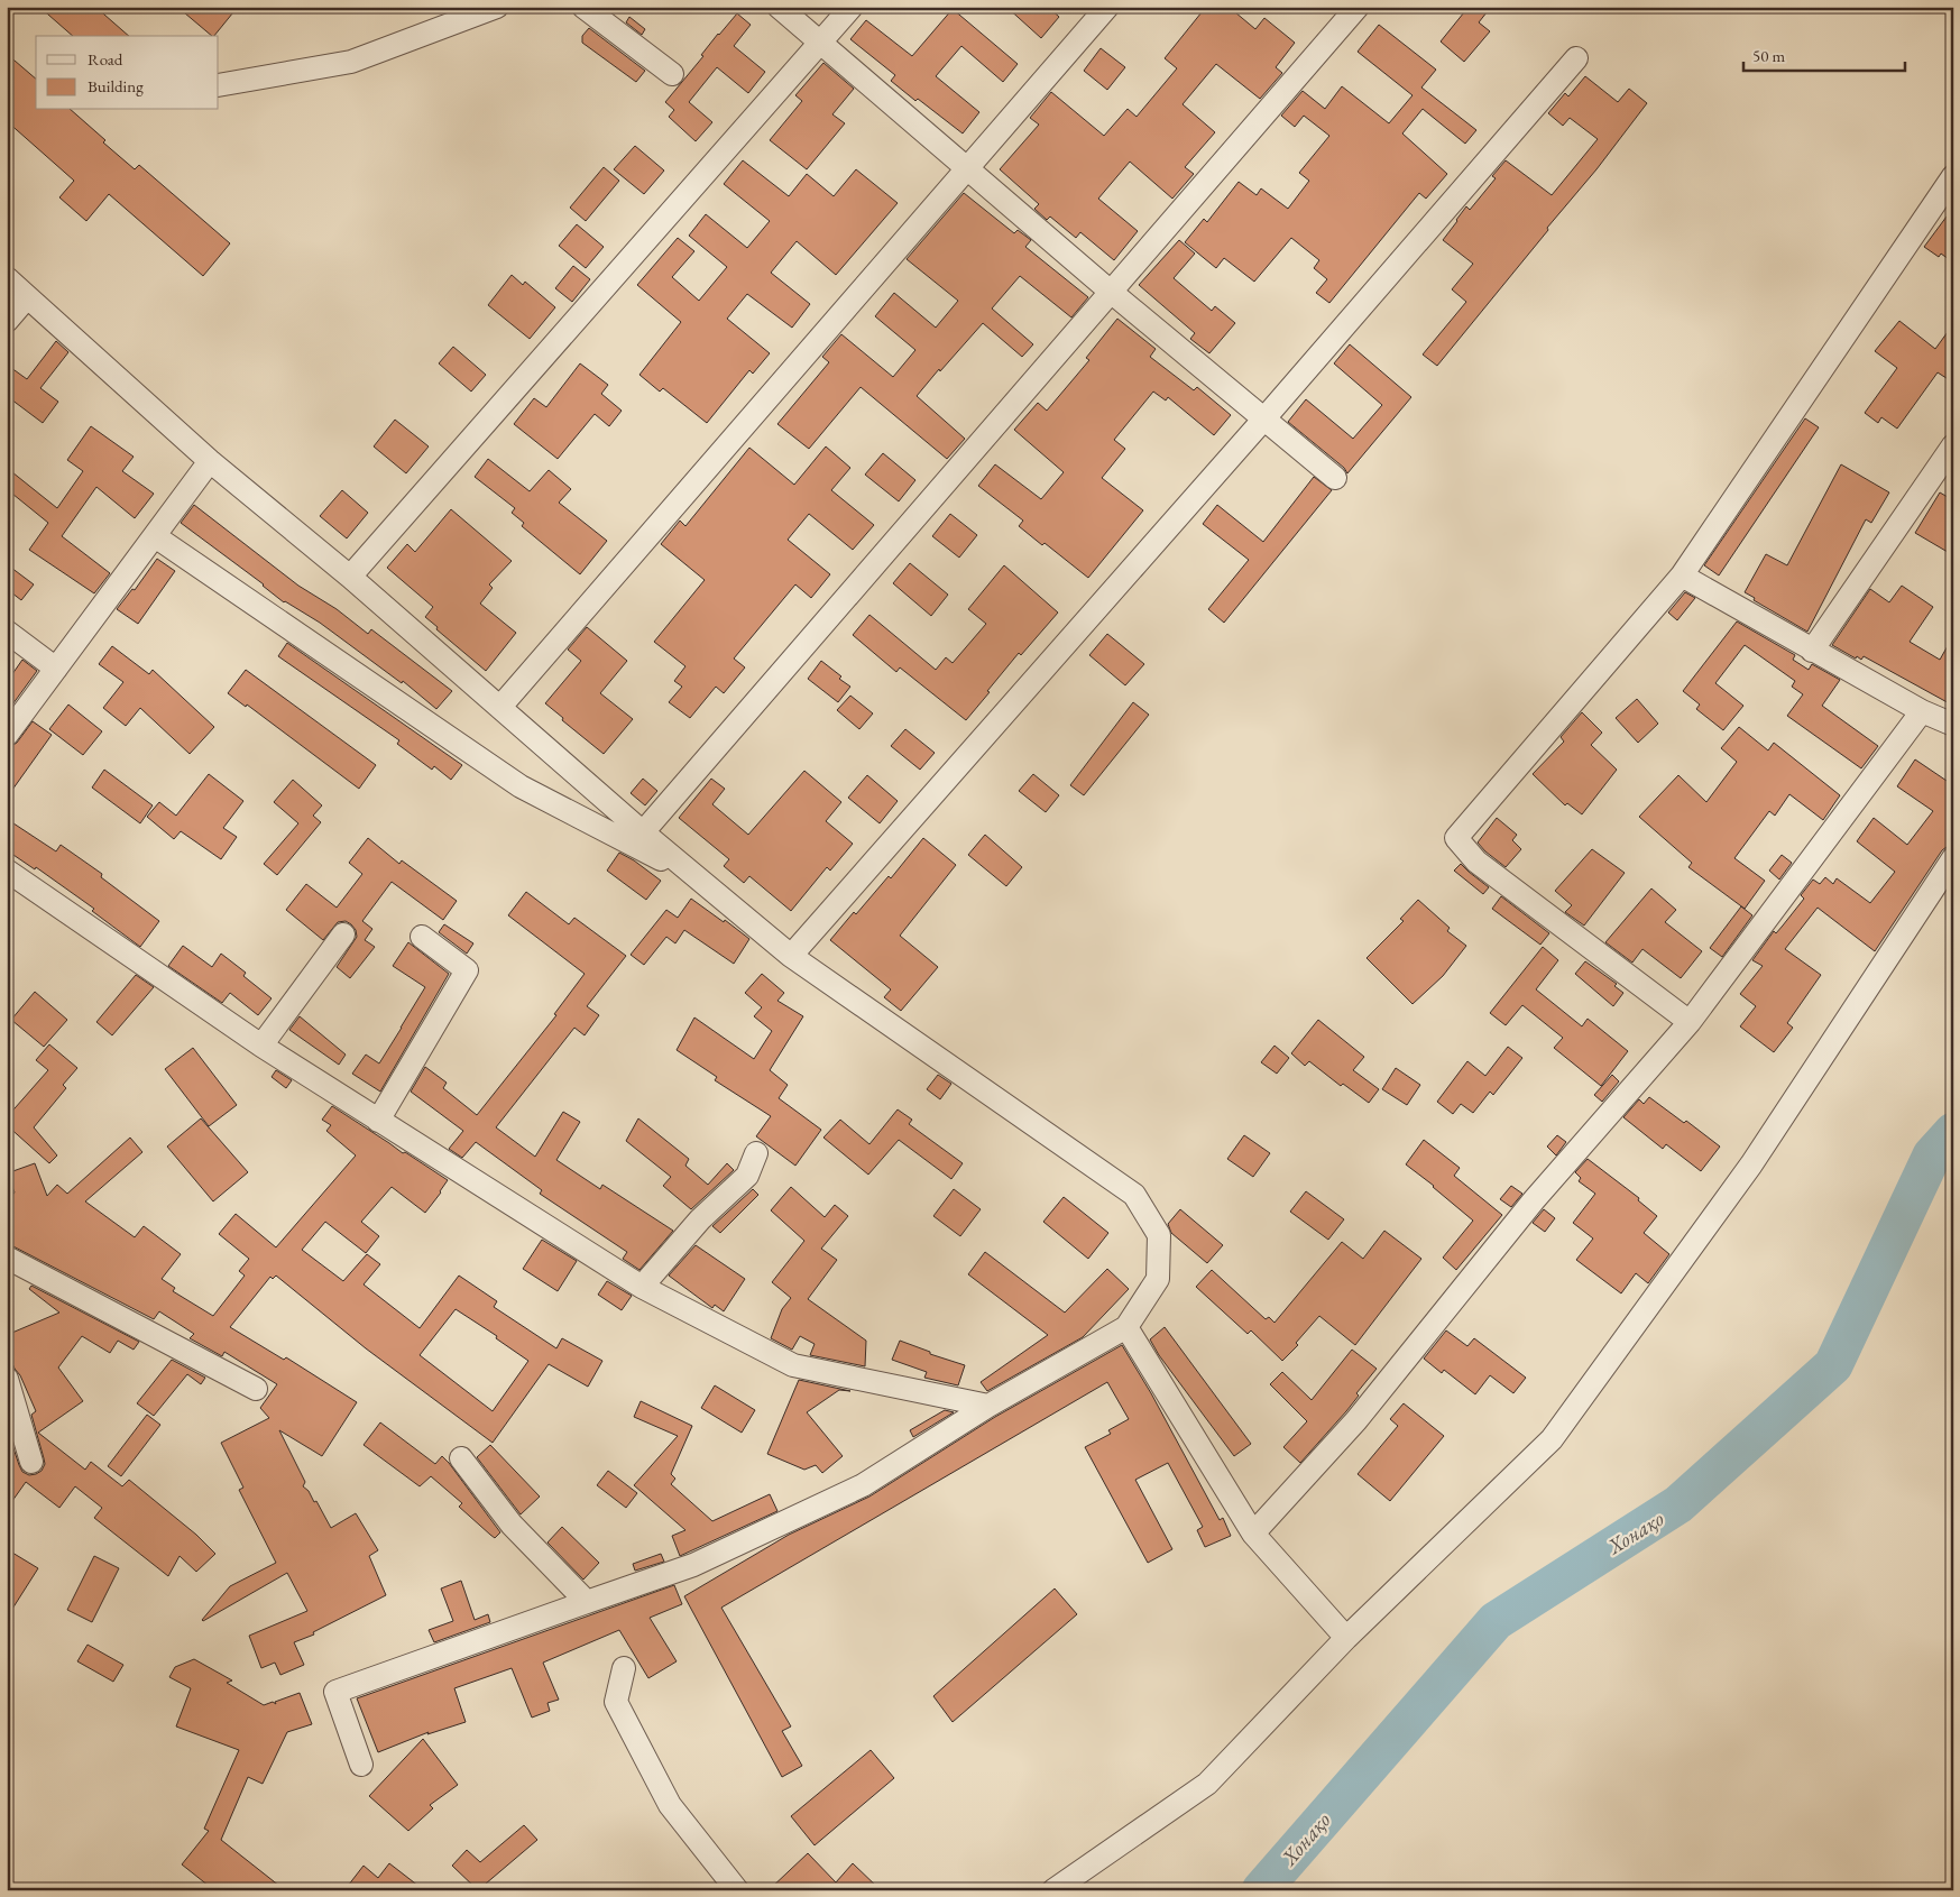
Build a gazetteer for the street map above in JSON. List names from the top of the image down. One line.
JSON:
{"water":["Хонақо"],"legend":["Road","Building"],"scale_bar":"50 m"}
